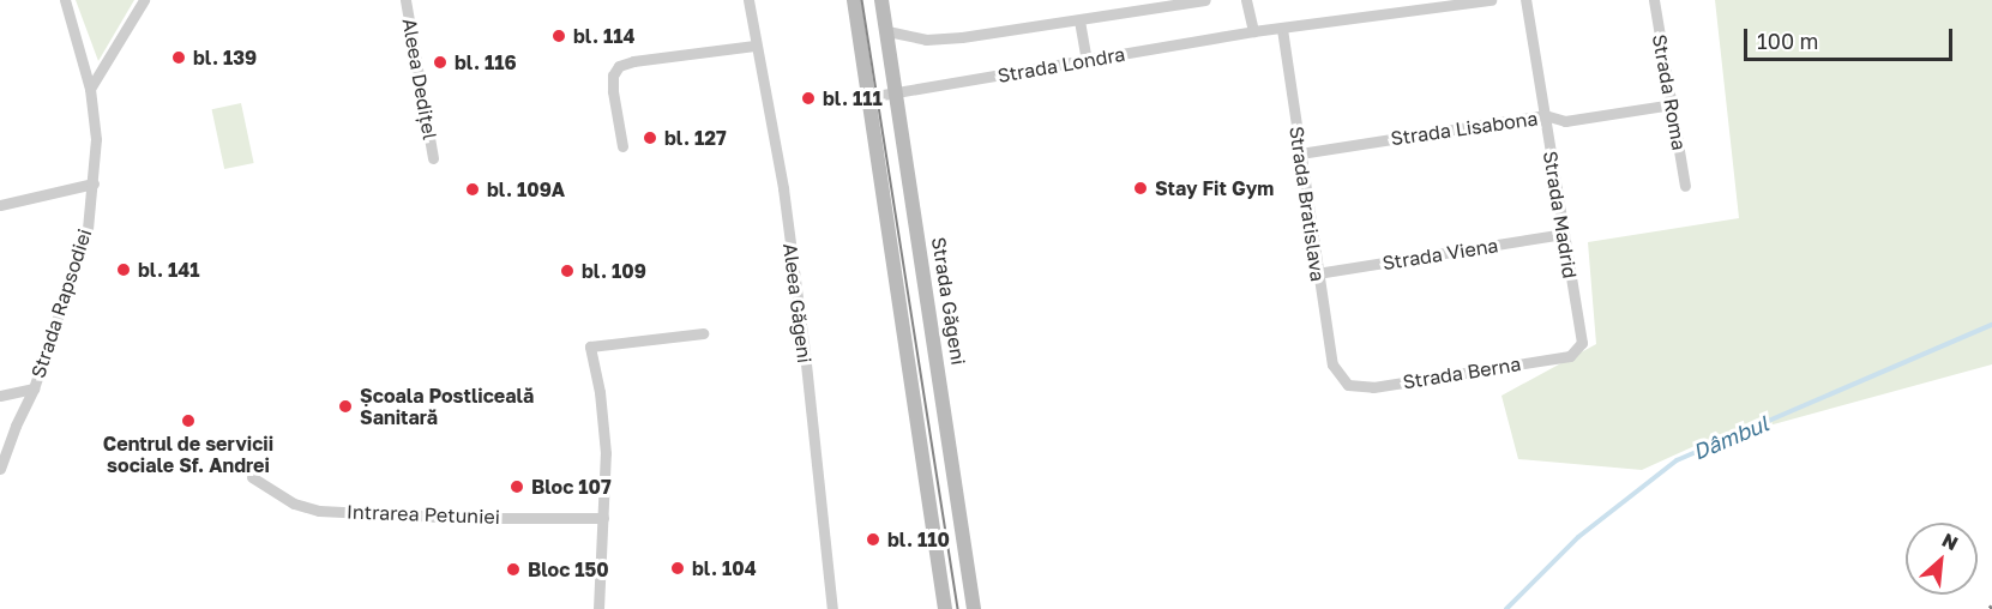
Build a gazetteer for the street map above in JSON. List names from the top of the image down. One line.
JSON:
{"streets":{"main road":["Strada Găgeni"],"street":["Strada Londra","Aleea Dedițel","Strada Roma","Strada Lisabona","Strada Bratislava","Strada Madrid","Strada Viena","Strada Rapsodiei","Aleea Găgeni","Strada Berna","Intrarea Petuniei"]},"crossings":[["Strada Londra","Strada Bratislava"],["Strada Londra","Strada Găgeni"],["Strada Roma","Strada Lisabona"],["Strada Lisabona","Strada Bratislava"],["Strada Lisabona","Strada Madrid"],["Strada Bratislava","Strada Viena"],["Strada Bratislava","Strada Berna"],["Strada Madrid","Strada Viena"],["Strada Madrid","Strada Berna"]],"water":["Dâmbul"],"places":["bl. 114","bl. 139","bl. 116","bl. 111","bl. 127","Stay Fit Gym","bl. 109A","bl. 141","bl. 109","Școala Postliceală Sanitară","Centrul de servicii sociale Sf. Andrei","Bloc 107","bl. 110","bl. 104","Bloc 150"],"scale_bar":"100 m","north":"top right"}
